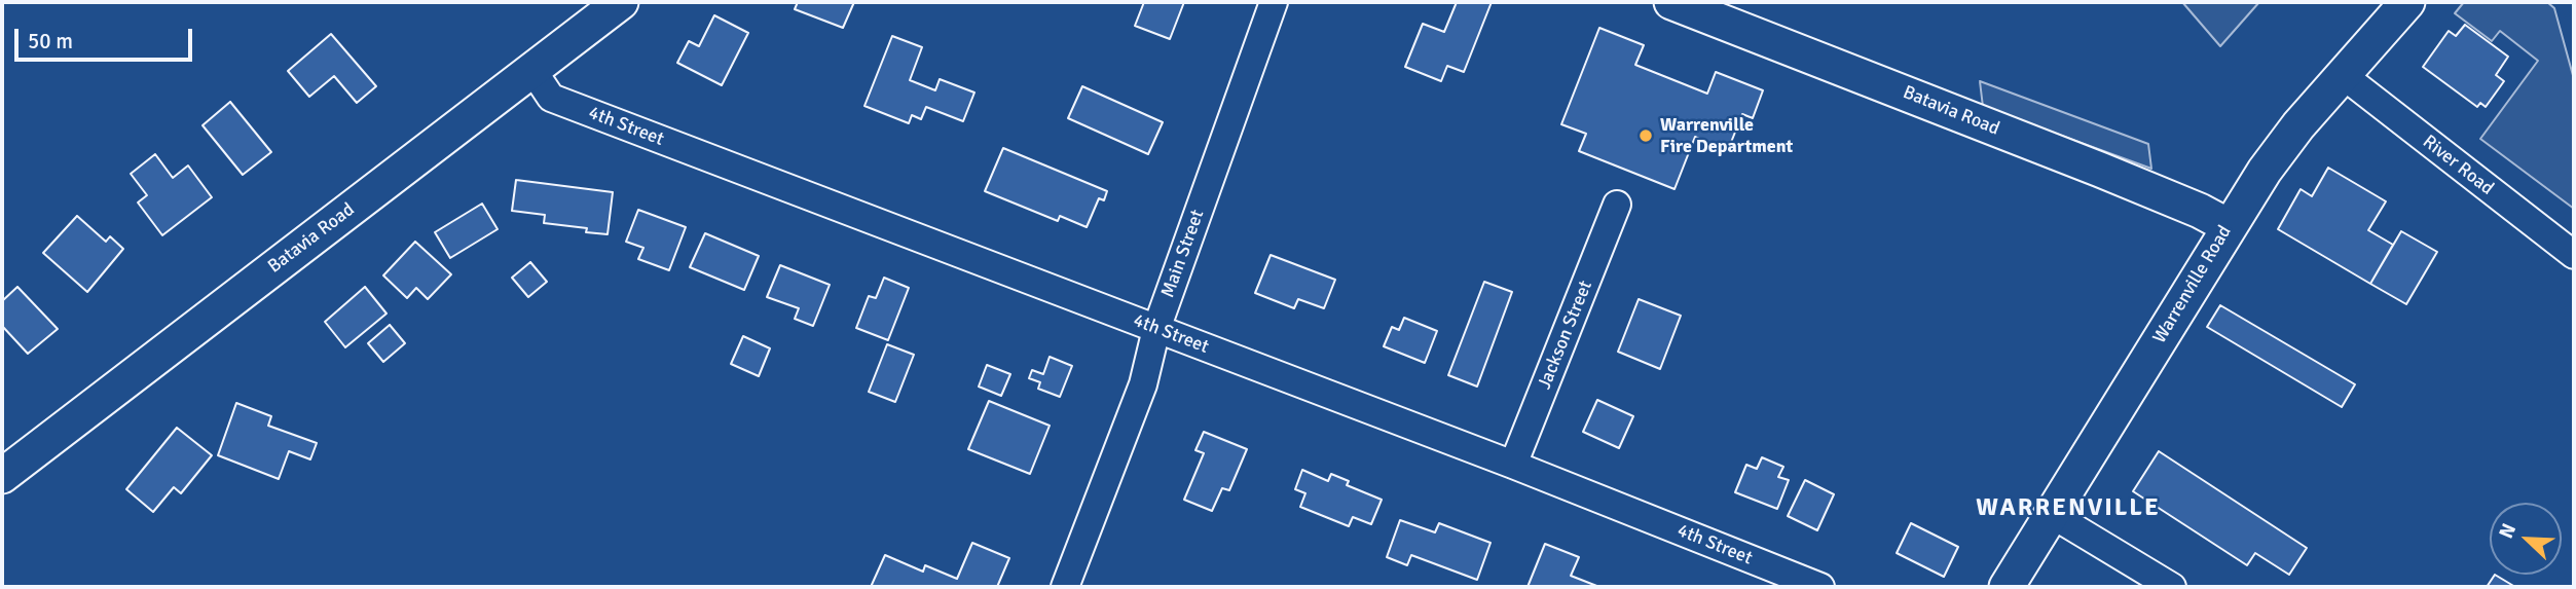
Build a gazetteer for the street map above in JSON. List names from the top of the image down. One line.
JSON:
{"streets":{"main road":["Batavia Road","Warrenville Road"],"street":["4th Street","River Road","Main Street","Jackson Street"]},"crossings":[["Batavia Road","4th Street"],["Batavia Road","Warrenville Road"],["4th Street","Main Street"],["4th Street","Jackson Street"],["River Road","Warrenville Road"]],"districts":["WARRENVILLE"],"places":["Warrenville Fire Department"],"scale_bar":"50 m","north":"top left"}
